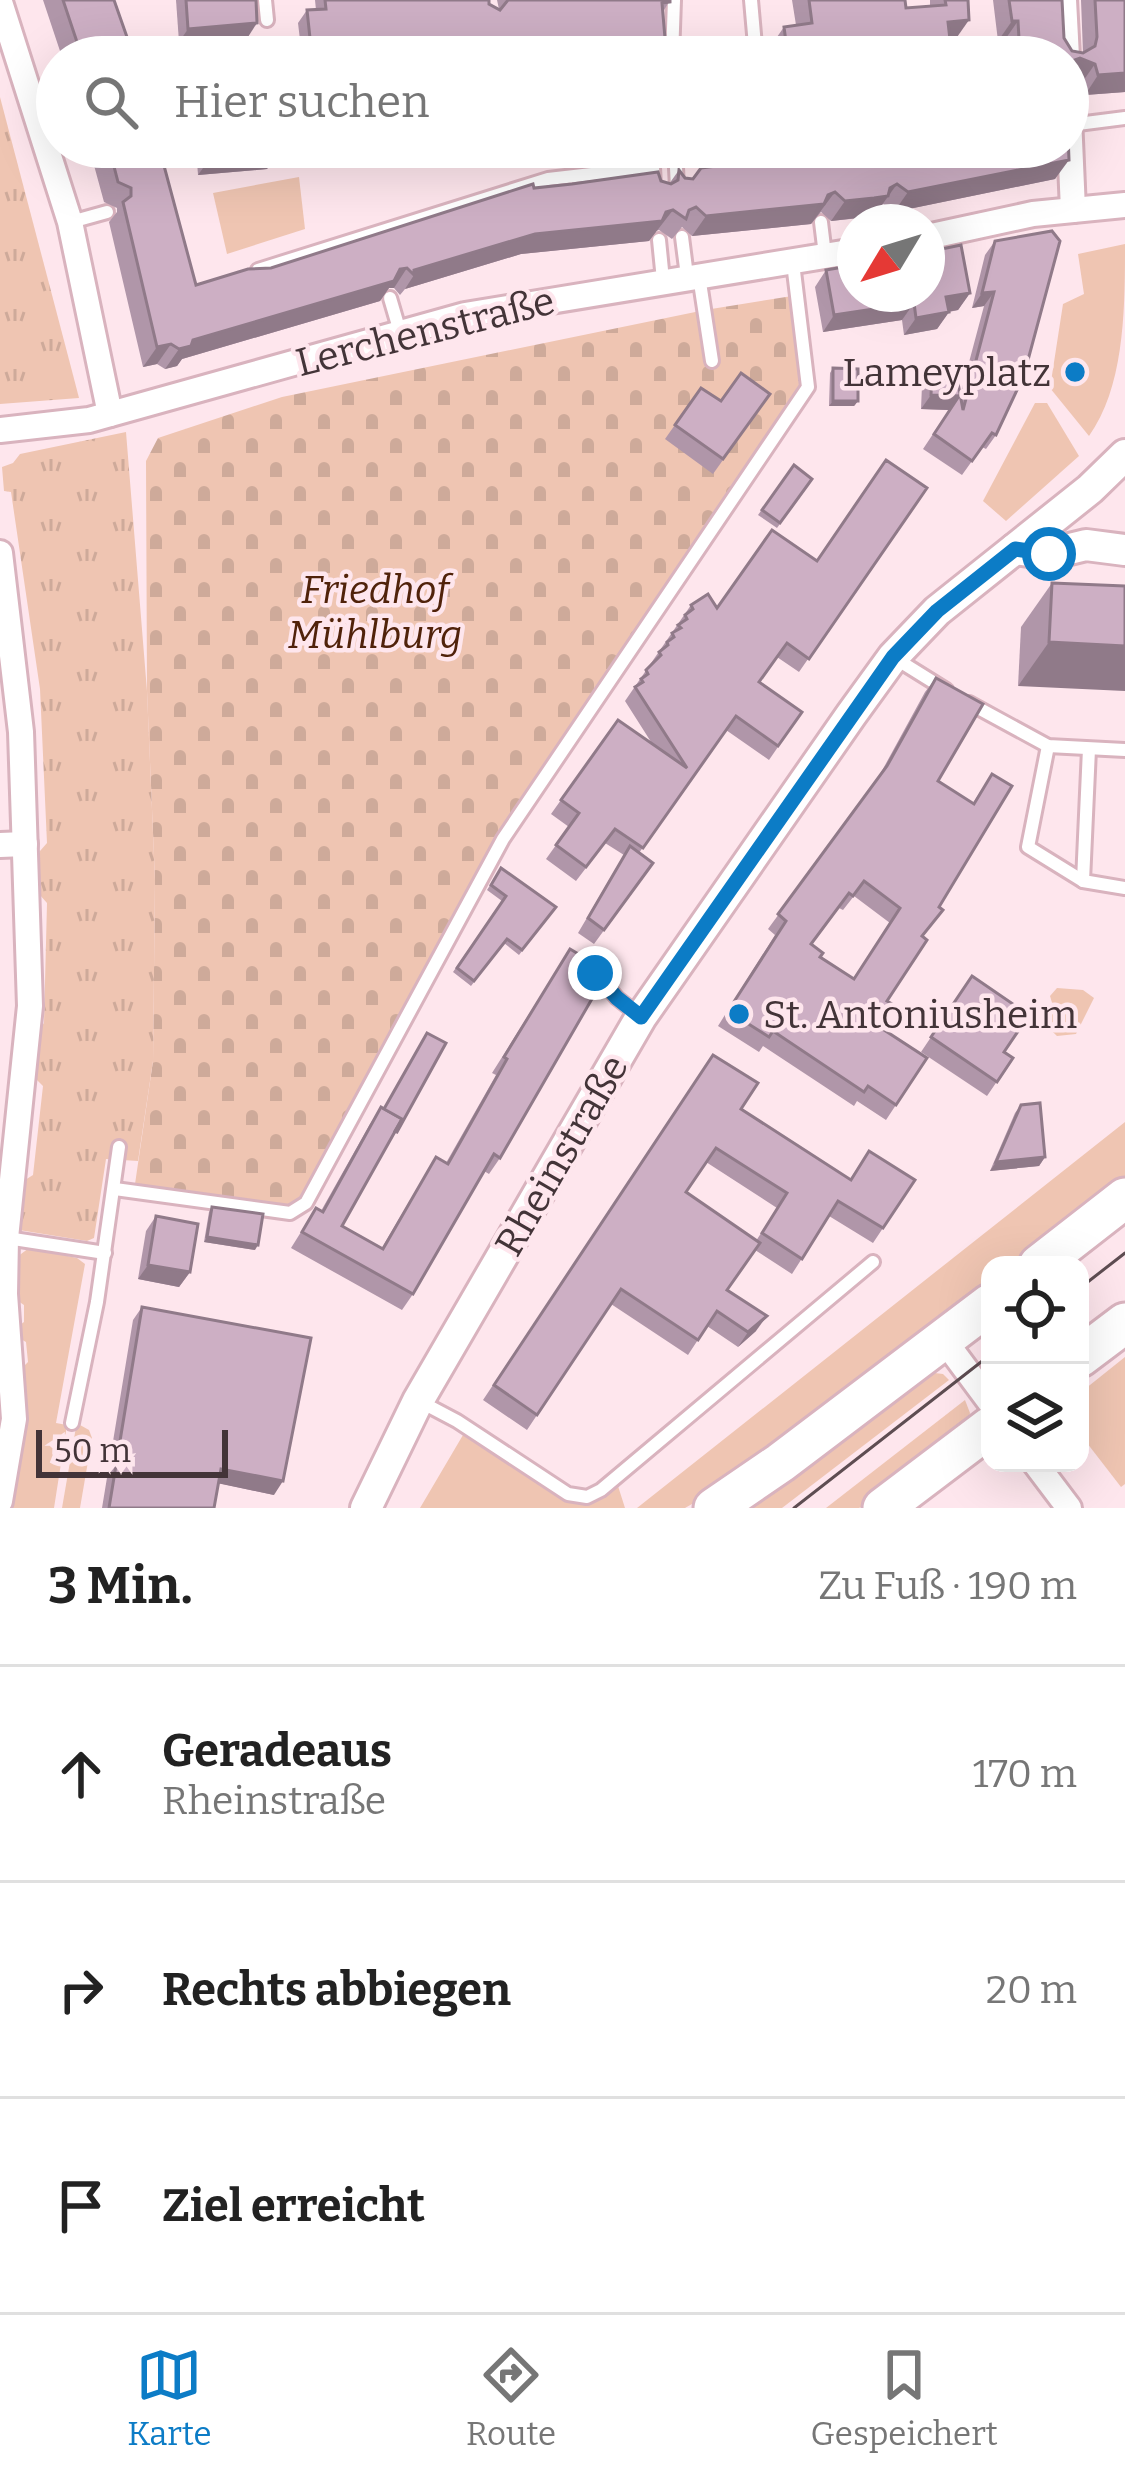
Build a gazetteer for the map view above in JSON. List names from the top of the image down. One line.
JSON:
{"streets":{"street":["Lerchenstraße","Rheinstraße"]},"parks":["Friedhof Mühlburg"],"places":["Lameyplatz","St. Antoniusheim"],"scale_bar":"50 m","north":"bottom left","page":{"search":"Hier suchen","scale":"50 m","heading":["3 Min.","Zu Fuß · 190 m"],"list":[["Geradeaus","Rheinstraße","170 m"],["Rechts abbiegen","20 m"],"Ziel erreicht"],"nav":["Karte","Route","Gespeichert"]}}
